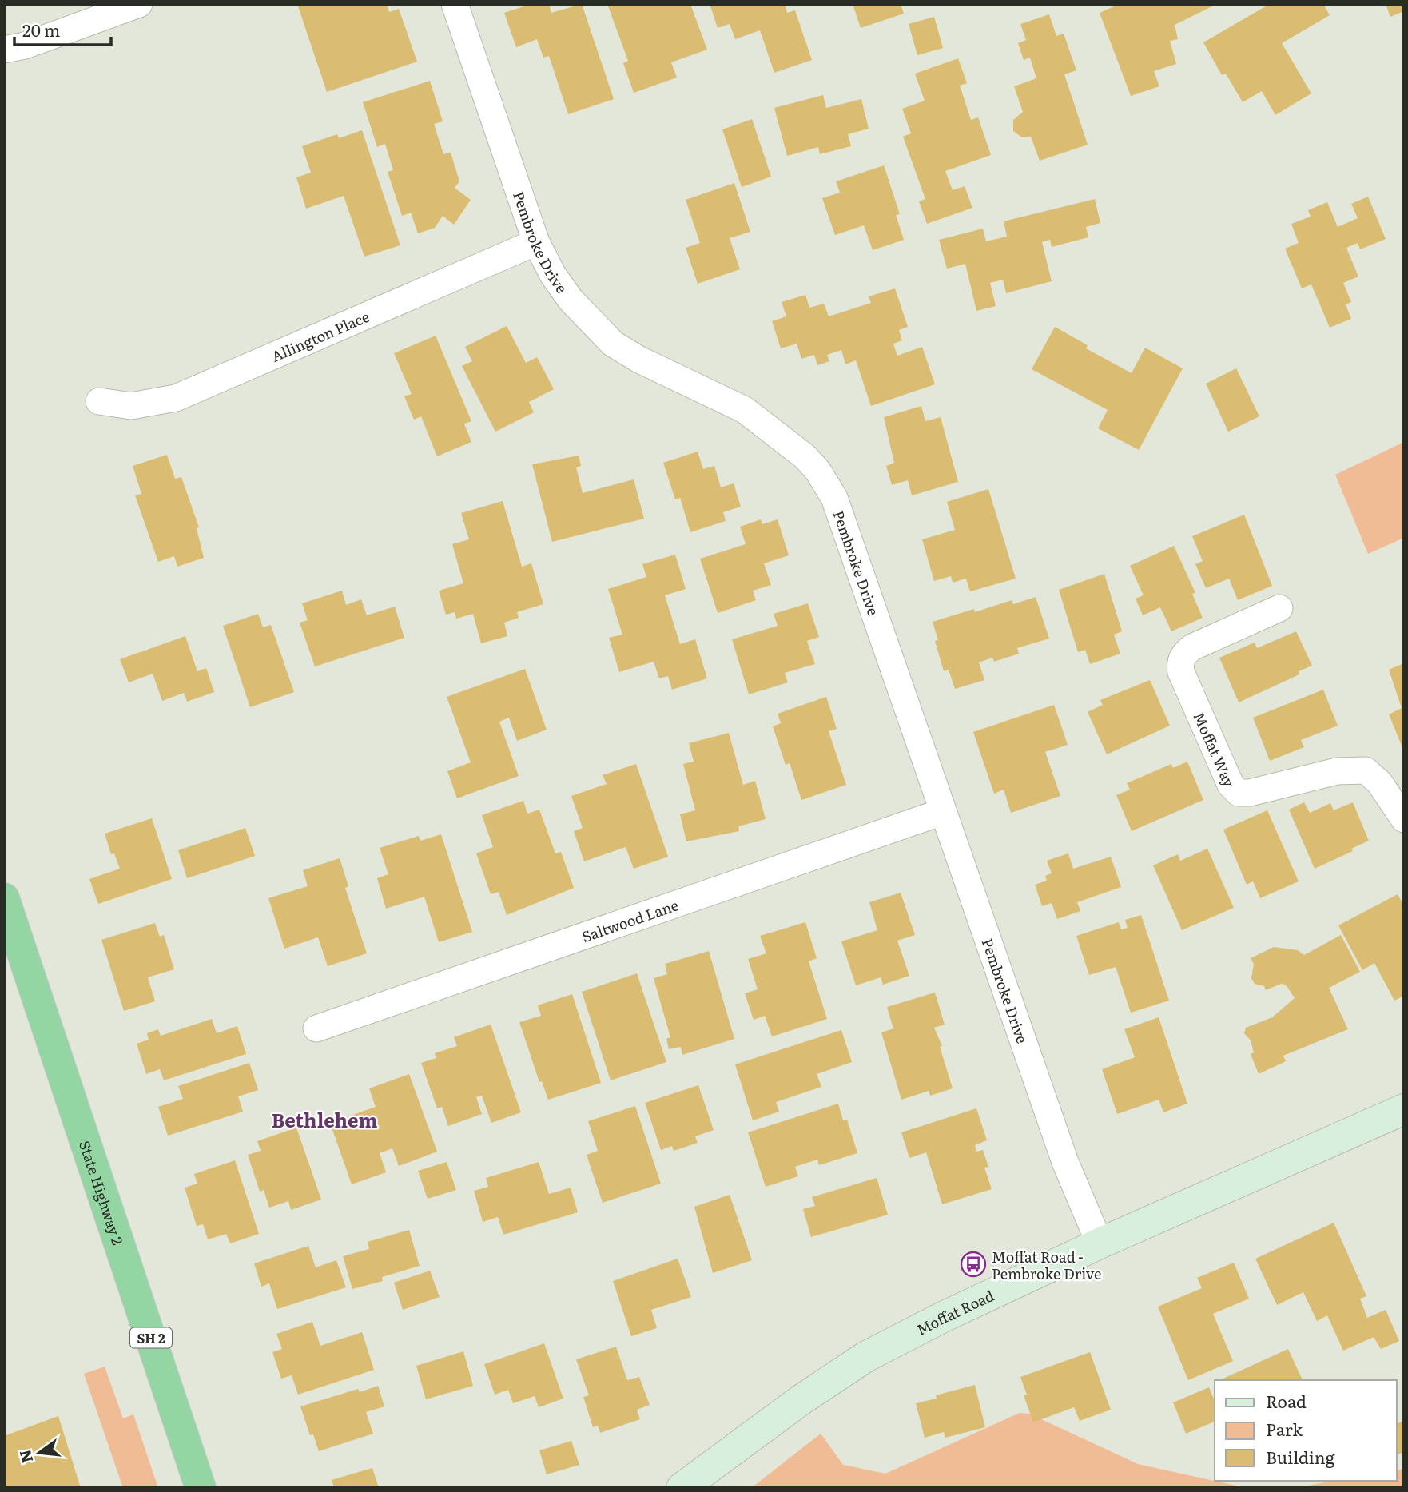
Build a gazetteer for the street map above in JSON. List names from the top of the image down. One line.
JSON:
{"streets":{"highway":["State Highway 2","SH 2"],"main road":["Moffat Road"],"street":["Pembroke Drive","Allington Place","Moffat Way","Saltwood Lane"]},"crossings":[["Pembroke Drive","Allington Place"],["Pembroke Drive","Saltwood Lane"],["Pembroke Drive","Moffat Road"]],"districts":["Bethlehem"],"places":{"bus stop":["Moffat Road - Pembroke Drive"]},"legend":["Road","Park","Building"],"scale_bar":"20 m","north":"left"}
